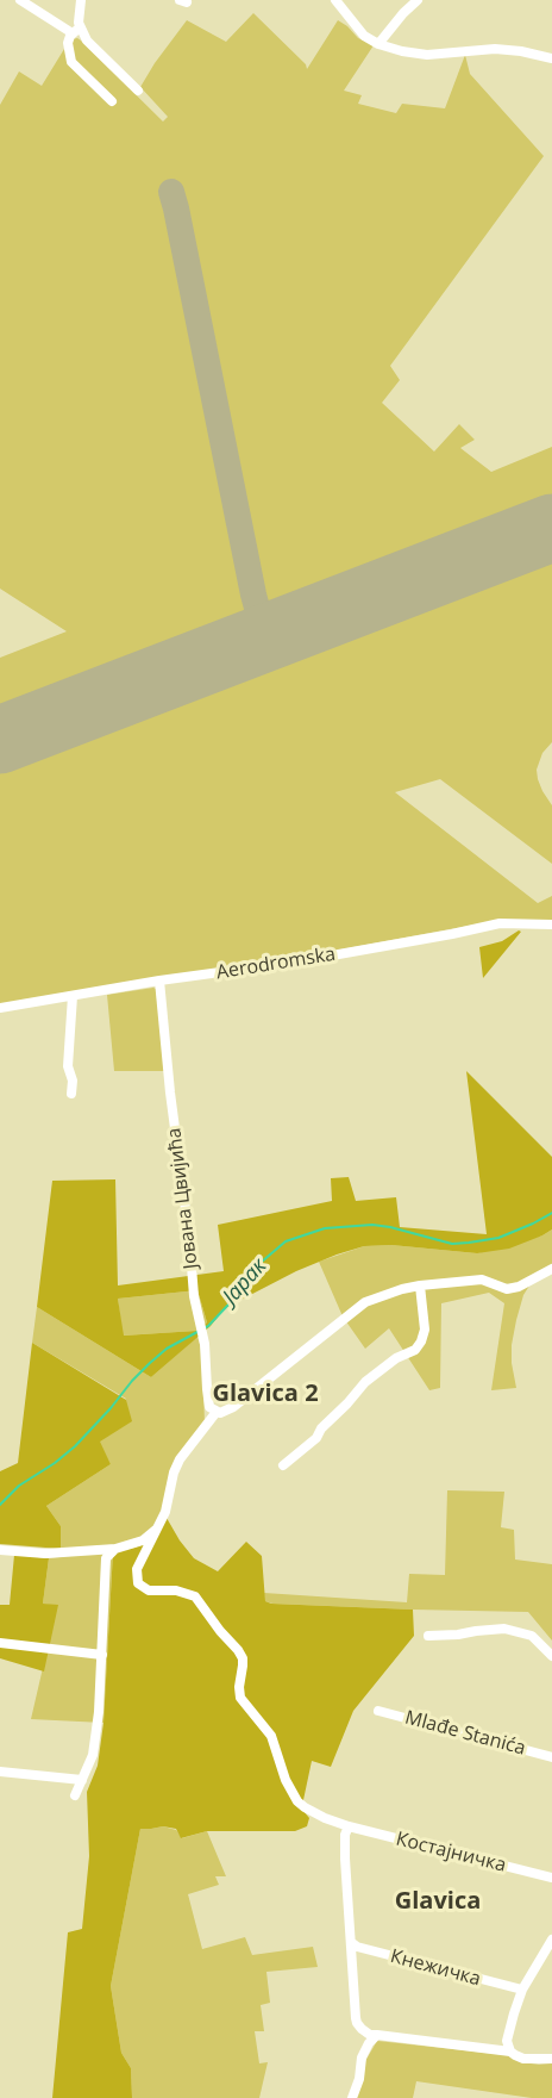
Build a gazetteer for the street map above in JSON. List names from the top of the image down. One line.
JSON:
{"streets":{"street":["Aerodromska","Јована Цвијића","Mlađe Stanića","Костајничка","Кнежичка"]},"crossings":[["Aerodromska","Јована Цвијића"]],"districts":["Glavica 2","Glavica"],"water":["Јарак"]}
